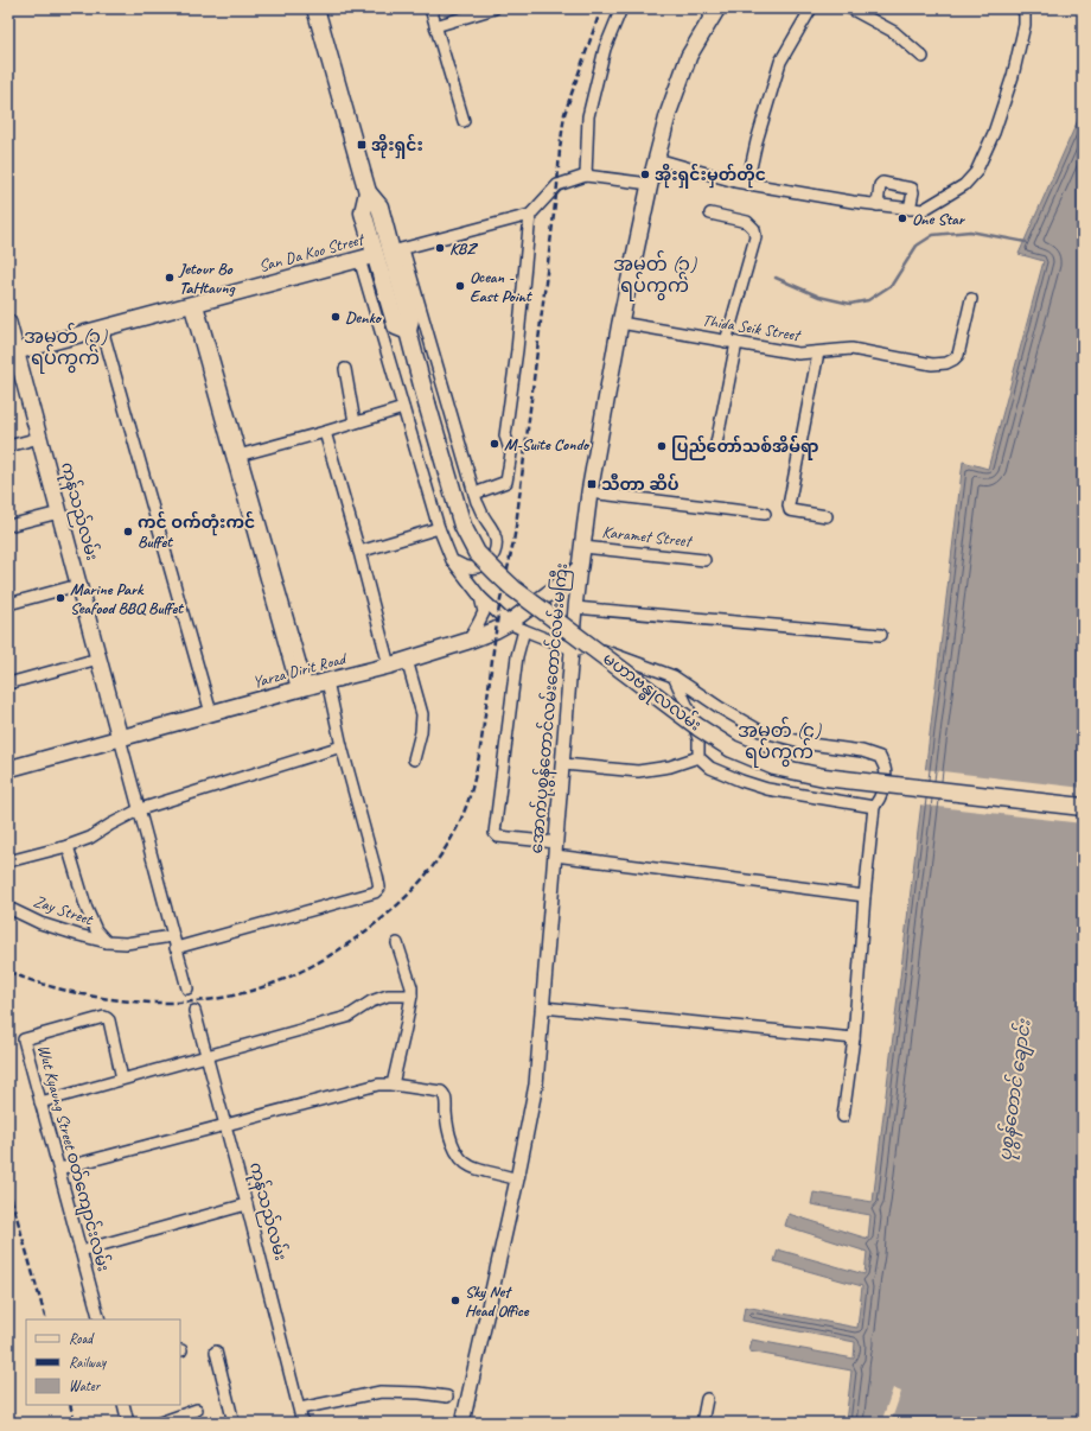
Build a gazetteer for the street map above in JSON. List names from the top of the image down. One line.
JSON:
{"streets":{"main road":["San Da Koo Street","ကုန်သည်လမ်း","Yarza Dirit Road","မဟာဗန္ဓုလလမ်း","အောက်ပုစွန်တောင်လမ်းတောင်လမ်းမကြီး"],"street":["Thida Seik Street","Karamet Street","Zay Street","Wut Kyaung Street ဝတ်ကျောင်းလမ်း"]},"crossings":[["San Da Koo Street","ကုန်သည်လမ်း"],["San Da Koo Street","မဟာဗန္ဓုလလမ်း"],["Thida Seik Street","အောက်ပုစွန်တောင်လမ်းတောင်လမ်းမကြီး"],["ကုန်သည်လမ်း","Yarza Dirit Road"],["Karamet Street","အောက်ပုစွန်တောင်လမ်းတောင်လမ်းမကြီး"],["Yarza Dirit Road","အောက်ပုစွန်တောင်လမ်းတောင်လမ်းမကြီး"]],"districts":["အမှတ် (၃) ရပ်ကွက်","အမှတ် (၃) ရပ်ကွက်","အမှတ် (၄) ရပ်ကွက်"],"water":["ပုစွန်တောင် ချောင်း"],"places":{"transit":["အိုးရှင်း","သီတာ ဆိပ်"],"other":["အိုးရှင်းမှတ်တိုင","One Star","KBZ","Jetour Bo TaHtaung","Ocean - East Point","Denko","M-Suite Condo","ပြည်တော်သစ်အိမ််ရာ","ကင် ဝက်တုံးကင် Buffet","Marine Park Seafood BBQ Buffet","Sky Net Head Office"]},"legend":["Road","Railway","Water"]}
